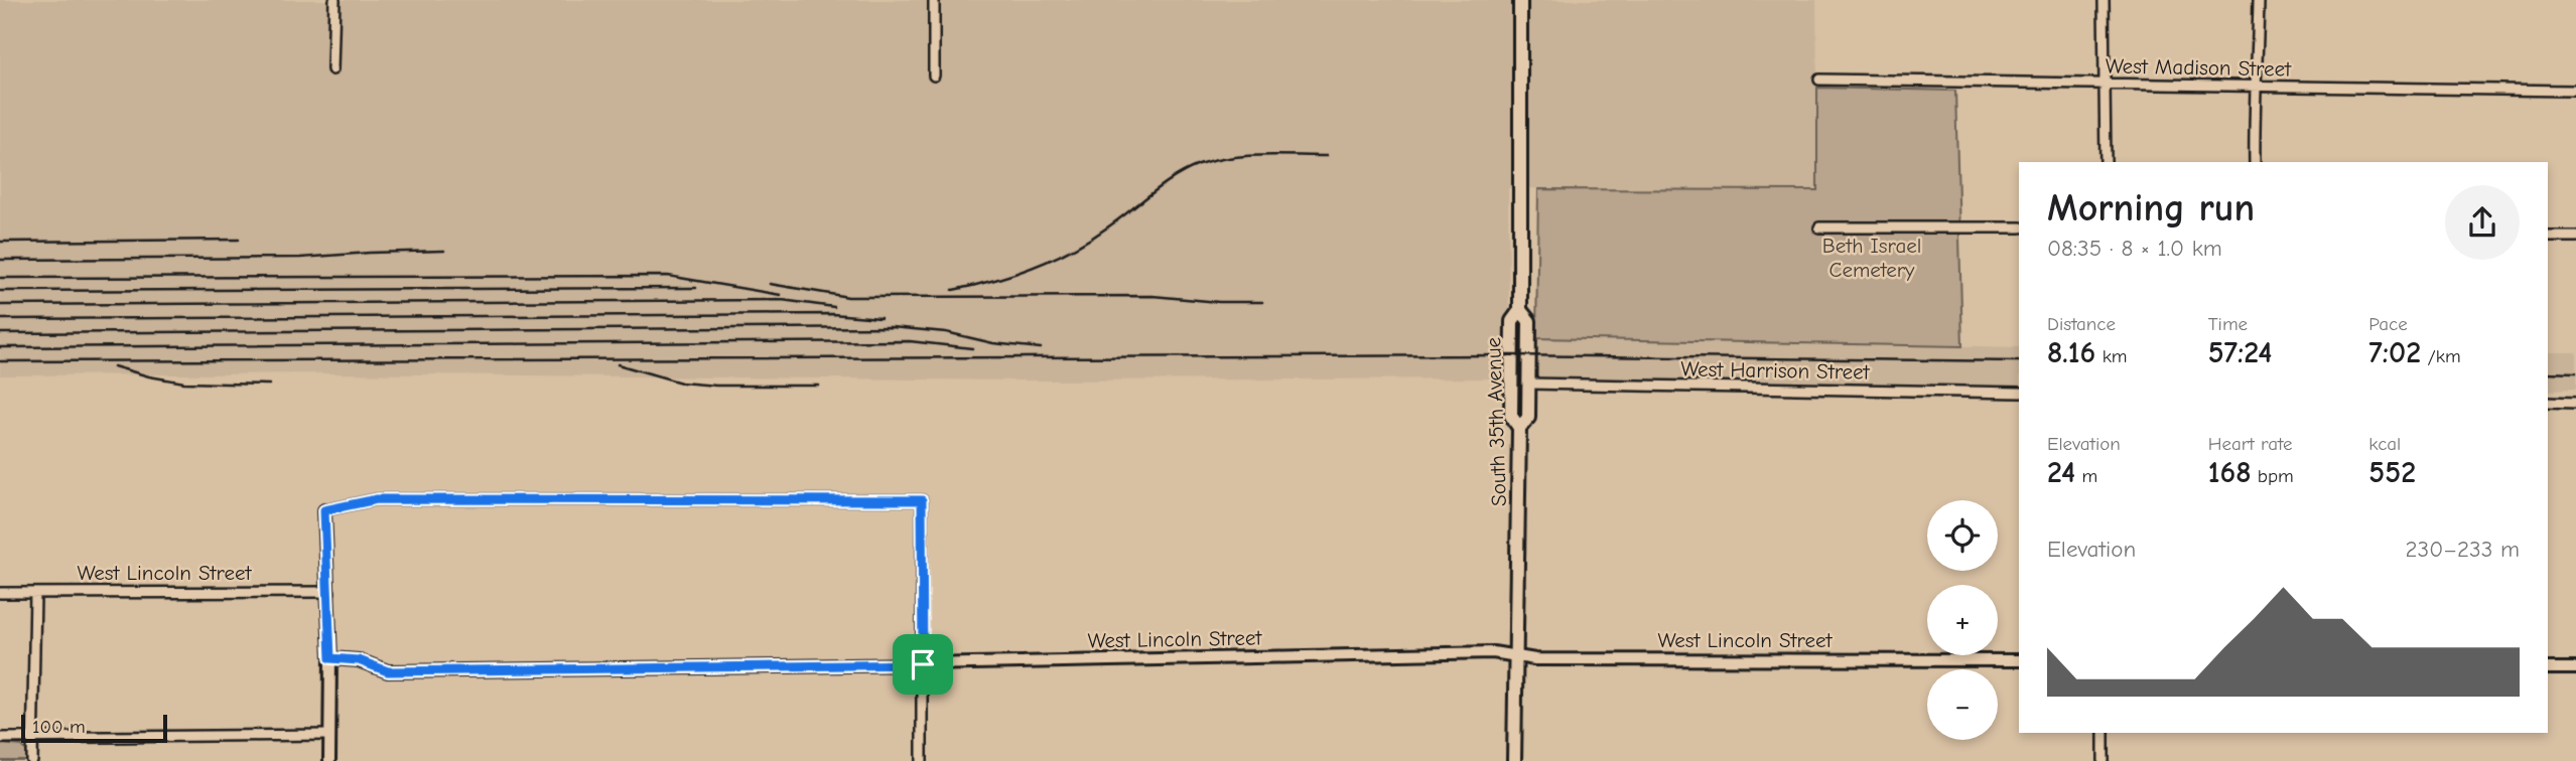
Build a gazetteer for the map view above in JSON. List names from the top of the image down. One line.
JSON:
{"streets":{"main road":["South 35th Avenue"],"street":["West Madison Street","West Harrison Street","West Lincoln Street"]},"crossings":[["South 35th Avenue","West Lincoln Street"]],"parks":["Beth Israel Cemetery"],"scale_bar":"100 m","page":{"heading":["Morning run","08:35 · 8 × 1.0 km"],"stats":[["Distance","8.16 km"],["Time","57:24"],["Pace","7:02 /km"],["Elevation","24 m"],["Heart rate","168 bpm"],["kcal","552"]],"map_buttons":["+","−"],"chart":["Elevation","230–233 m"],"scale":"100 m"}}
